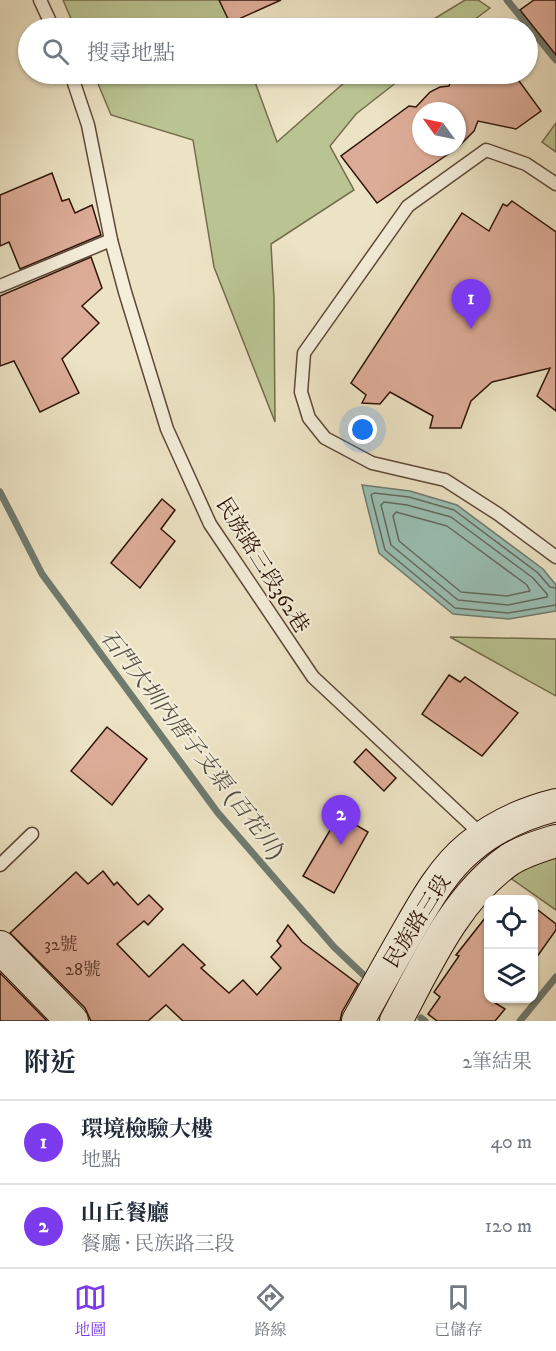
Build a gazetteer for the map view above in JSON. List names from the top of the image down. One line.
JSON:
{"streets":{"main road":["民族路三段"],"lane":["民族路三段362巷"]},"crossings":[["民族路三段362巷","民族路三段"]],"water":["石門大圳內厝子支渠 (百花川)"],"house_numbers":["32號","28號"],"north":"top left","page":{"search":"搜尋地點","pins":["1","2"],"heading":["附近","2筆結果"],"list":[{"mark":"1","name":"環境檢驗大樓","note":"地點","value":"40 m"},{"mark":"2","name":"山丘餐廳","note":"餐廳 · 民族路三段","value":"120 m"}],"nav":["地圖","路線","已儲存"]}}
